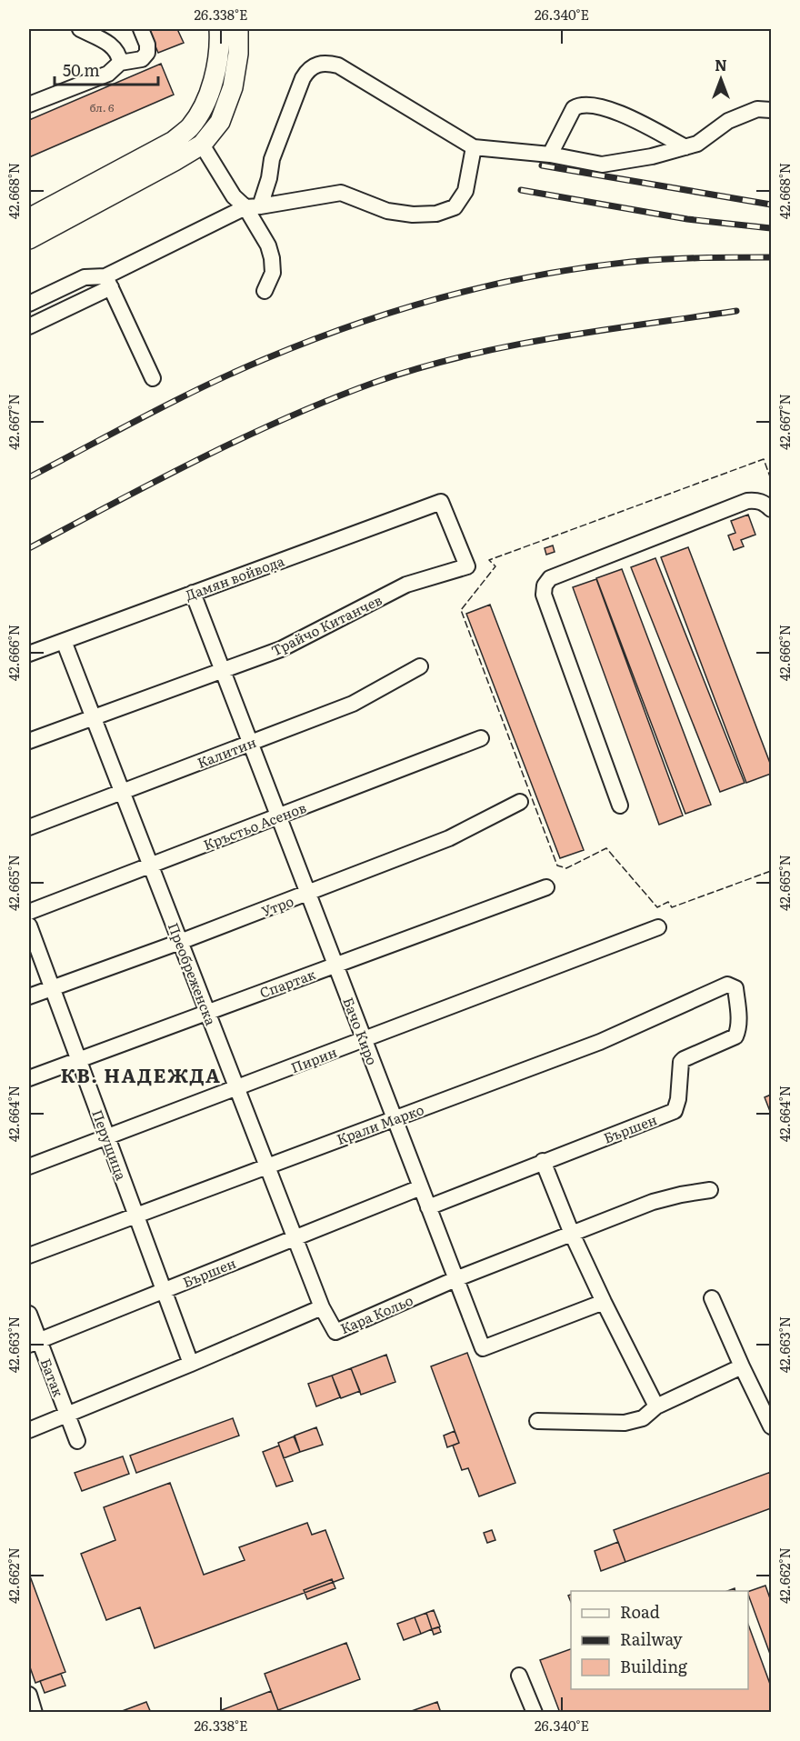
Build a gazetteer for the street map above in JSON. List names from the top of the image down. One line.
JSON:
{"streets":{"street":["Дамян войвода","Трайчо Китанчев","Калитин","Кръстьо Асенов","Утро","Преобреженска","Спартак","Бачо Киро","Пирин","Крали Марко","Бършен","Перущица","Кара Кольо","Батак"]},"crossings":[["Дамян войвода","Трайчо Китанчев"],["Дамян войвода","Преобреженска"],["Дамян войвода","Бачо Киро"],["Трайчо Китанчев","Преобреженска"],["Трайчо Китанчев","Бачо Киро"],["Калитин","Преобреженска"],["Калитин","Бачо Киро"],["Кръстьо Асенов","Преобреженска"],["Кръстьо Асенов","Бачо Киро"],["Утро","Преобреженска"],["Утро","Бачо Киро"],["Утро","Перущица"],["Преобреженска","Спартак"],["Преобреженска","Пирин"],["Преобреженска","Крали Марко"],["Преобреженска","Бършен"],["Преобреженска","Кара Кольо"],["Спартак","Бачо Киро"],["Спартак","Перущица"],["Бачо Киро","Пирин"],["Бачо Киро","Крали Марко"],["Бачо Киро","Бършен"],["Бачо Киро","Кара Кольо"],["Пирин","Перущица"],["Крали Марко","Бършен"],["Крали Марко","Перущица"],["Бършен","Перущица"],["Бършен","Батак"]],"districts":["КВ. НАДЕЖДА"],"house_numbers":["бл. 6"],"legend":["Road","Railway","Building"],"scale_bar":"50 m","north":"top","coordinates":["26.338°E","26.340°E","42.668°N","42.667°N","42.666°N","42.665°N","42.664°N","42.663°N","42.662°N"]}
